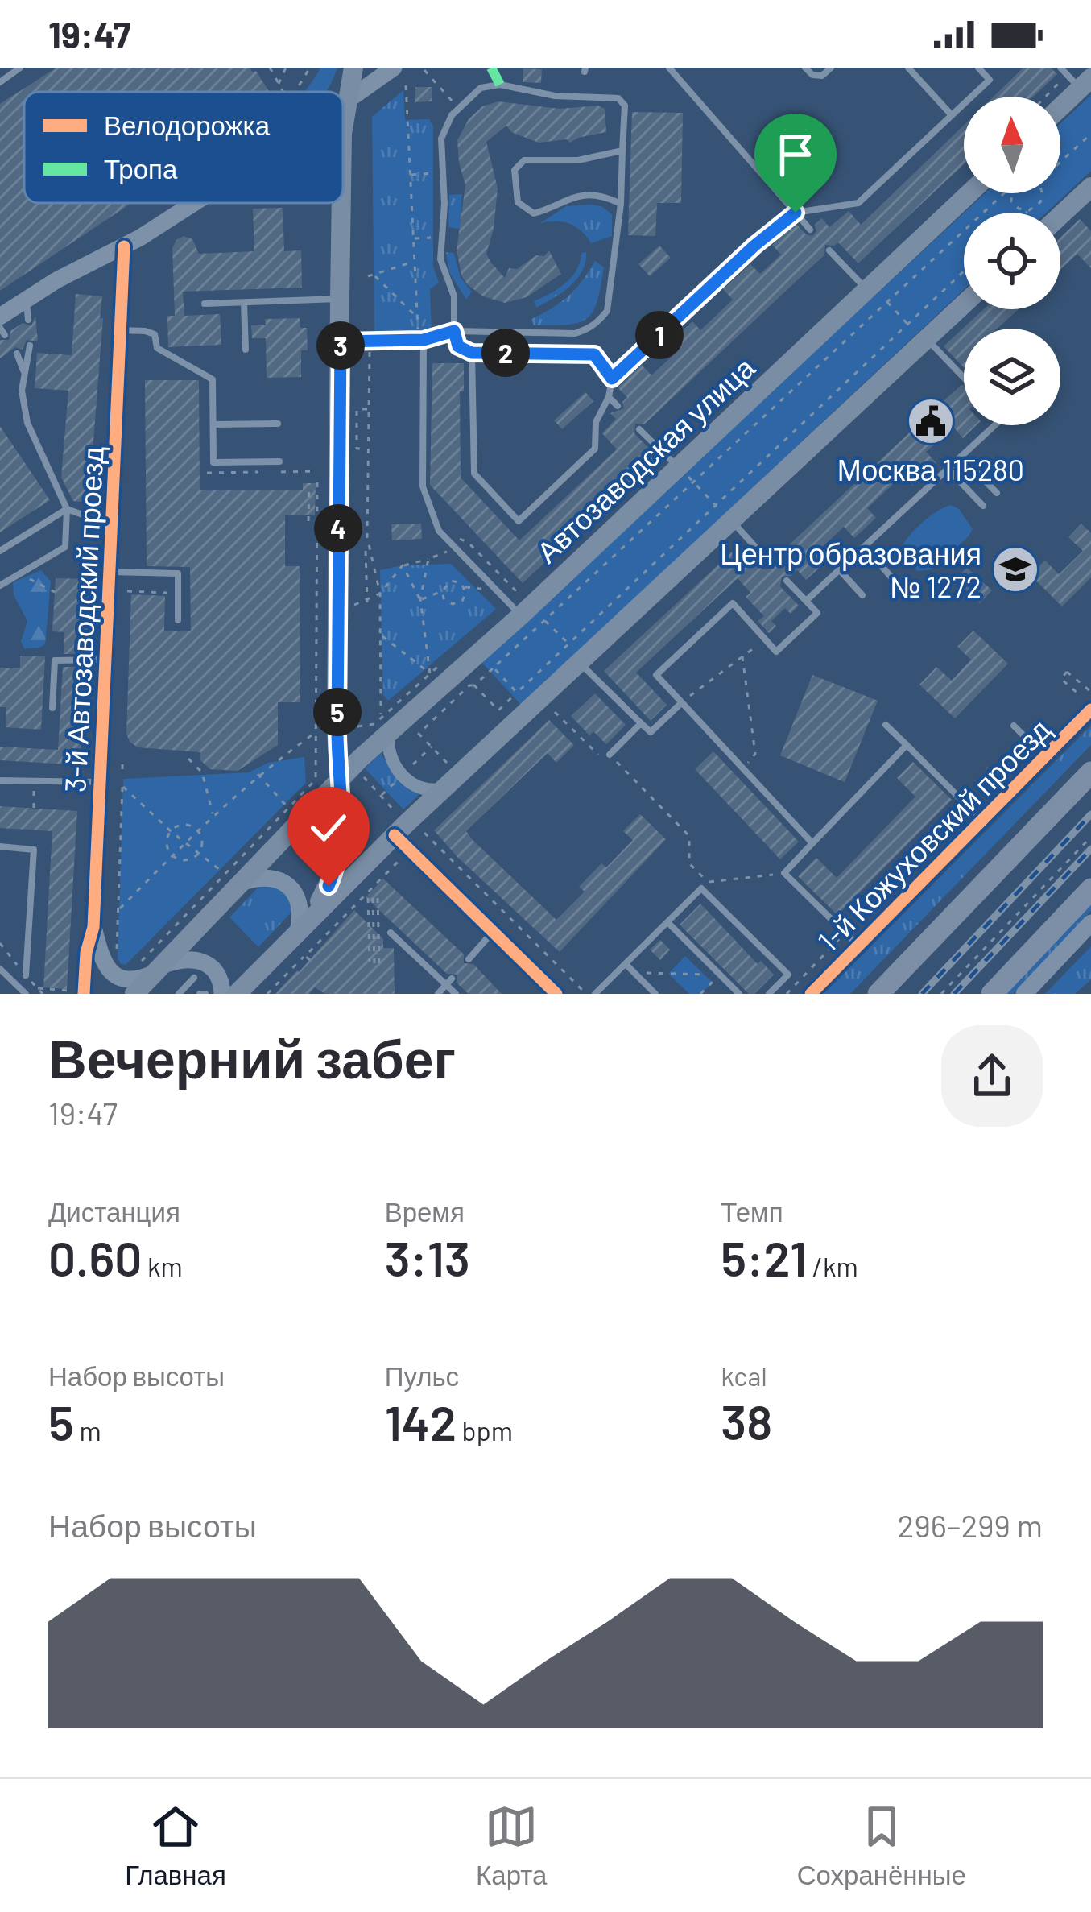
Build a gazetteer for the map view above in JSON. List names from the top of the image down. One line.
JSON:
{"streets":{"main road":["Автозаводская улица"],"street":["3-й Автозаводский проезд","1-й Кожуховский проезд"]},"crossings":[["Автозаводская улица","3-й Автозаводский проезд"]],"places":{"public building":["Москва 115280"],"school or university":["Центр образования № 1272"]},"legend":["Велодорожка","Тропа"],"north":"top","page":{"status":"19:47","pins":["1","3","2","4","5"],"heading":["Вечерний забег","19:47"],"stats":[["Дистанция","0.60 km"],["Время","3:13"],["Темп","5:21 /km"],["Набор высоты","5 m"],["Пульс","142 bpm"],["kcal","38"]],"chart":["Набор высоты","296–299 m"],"tabs":["Главная","Карта","Сохранённые"]}}
